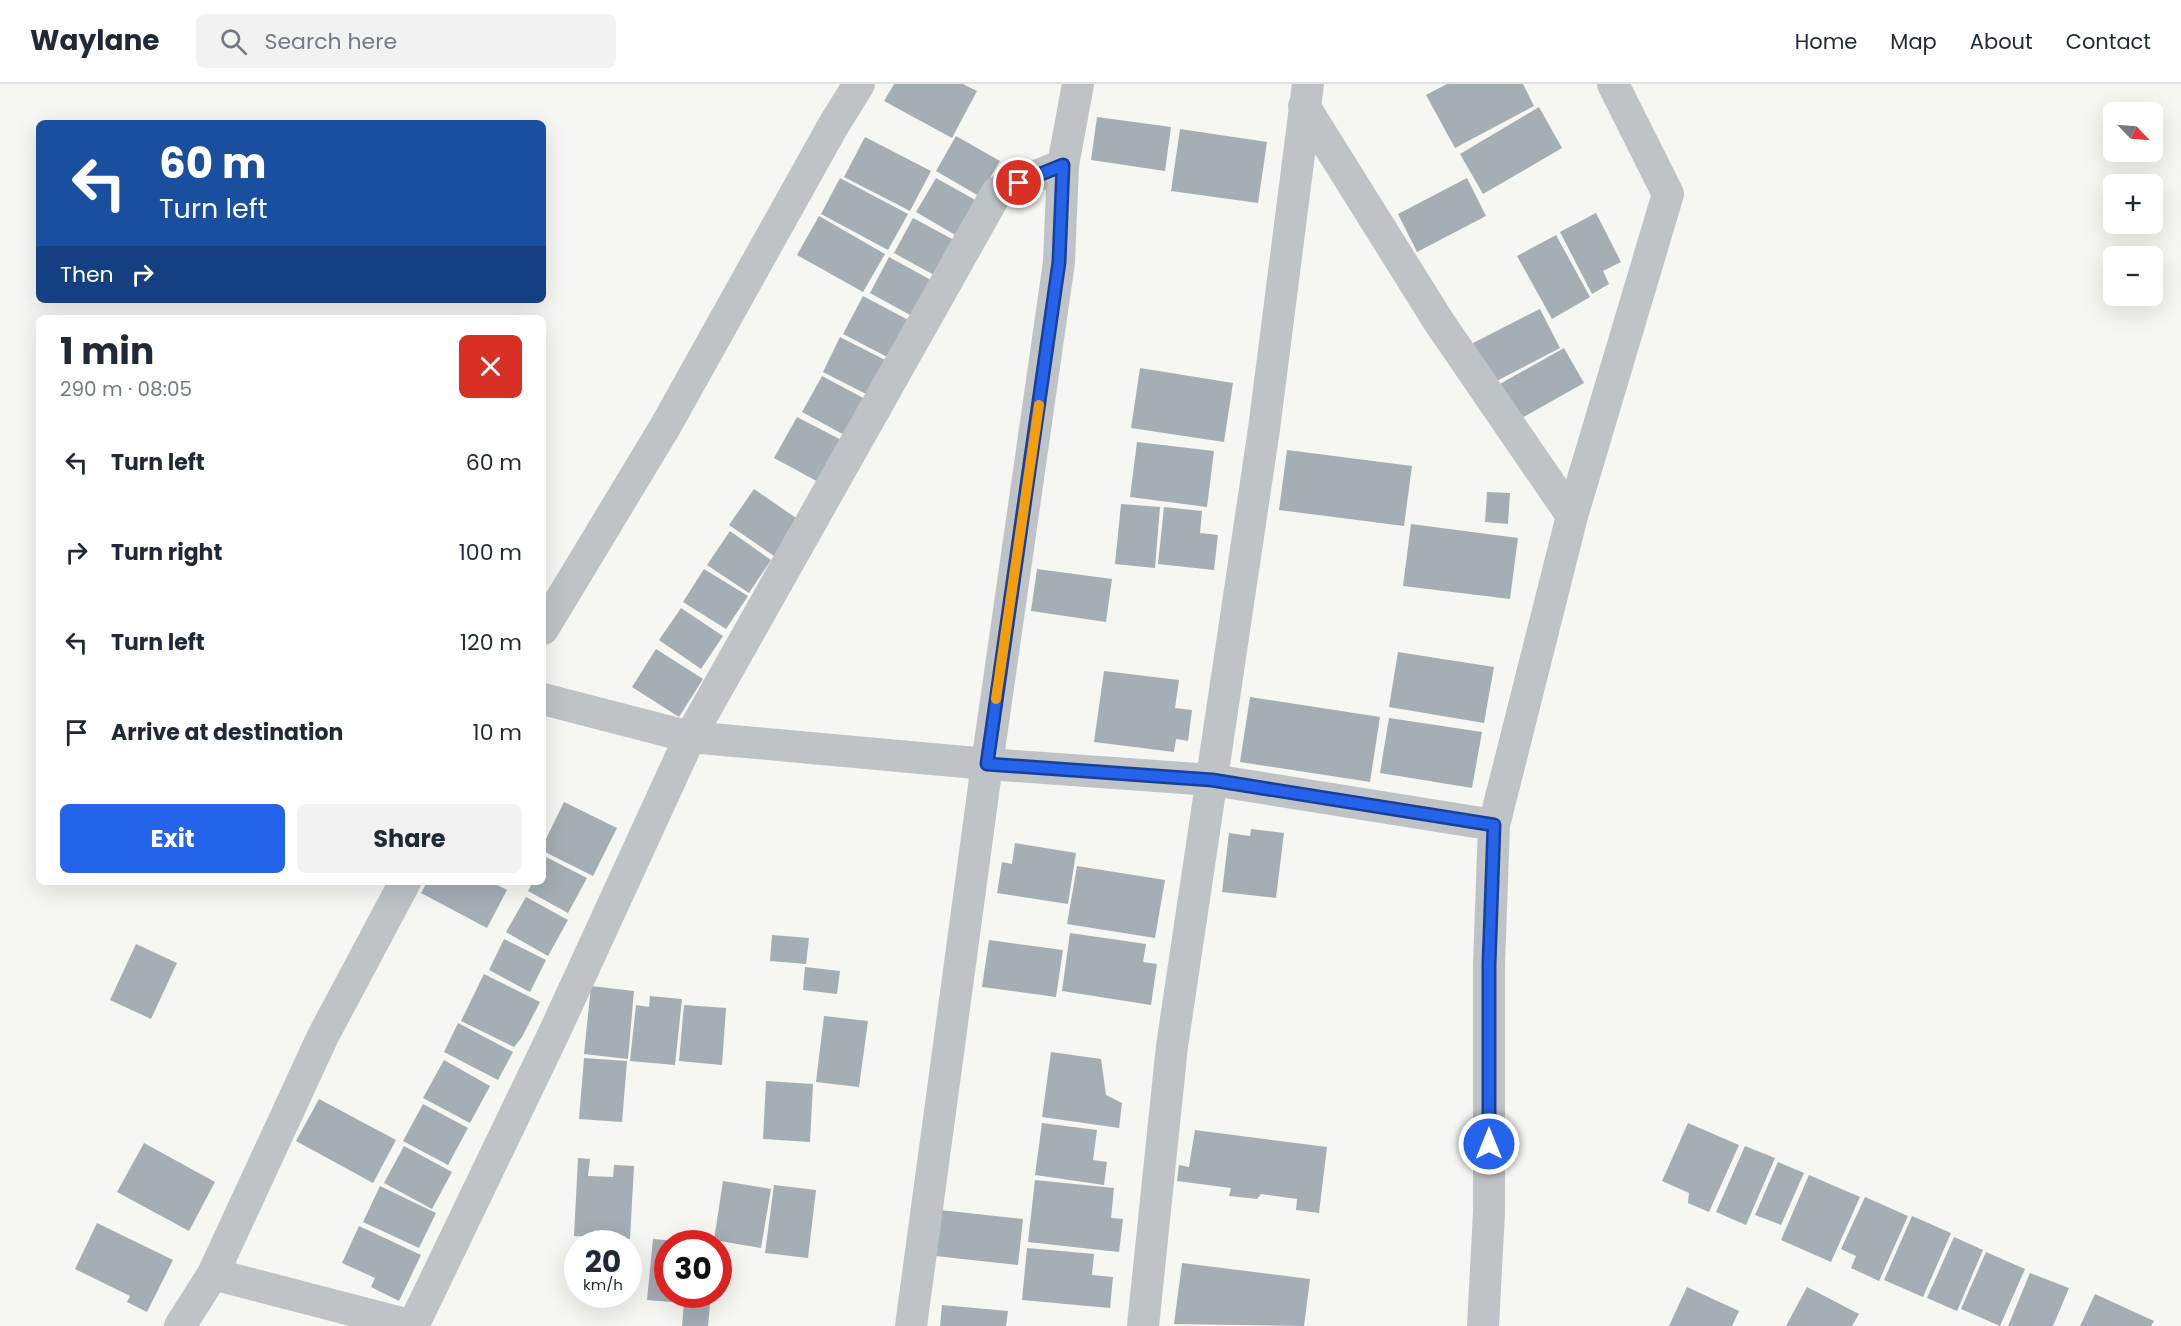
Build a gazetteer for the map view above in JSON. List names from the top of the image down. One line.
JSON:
{"north":"bottom right","page":{"header":"Waylane","search":"Search here","nav":["Home","Map","About","Contact"],"map_buttons":["+","−"],"turn":["60 m","Turn left"],"then":"Then","heading":["1 min","290 m · 08:05"],"list":[{"name":"Turn left","value":"60 m"},{"name":"Turn right","value":"100 m"},{"name":"Turn left","value":"120 m"},{"name":"Arrive at destination","value":"10 m"}],"buttons":["Exit","Share"],"speed":"20 km/h","limit":"30"}}
